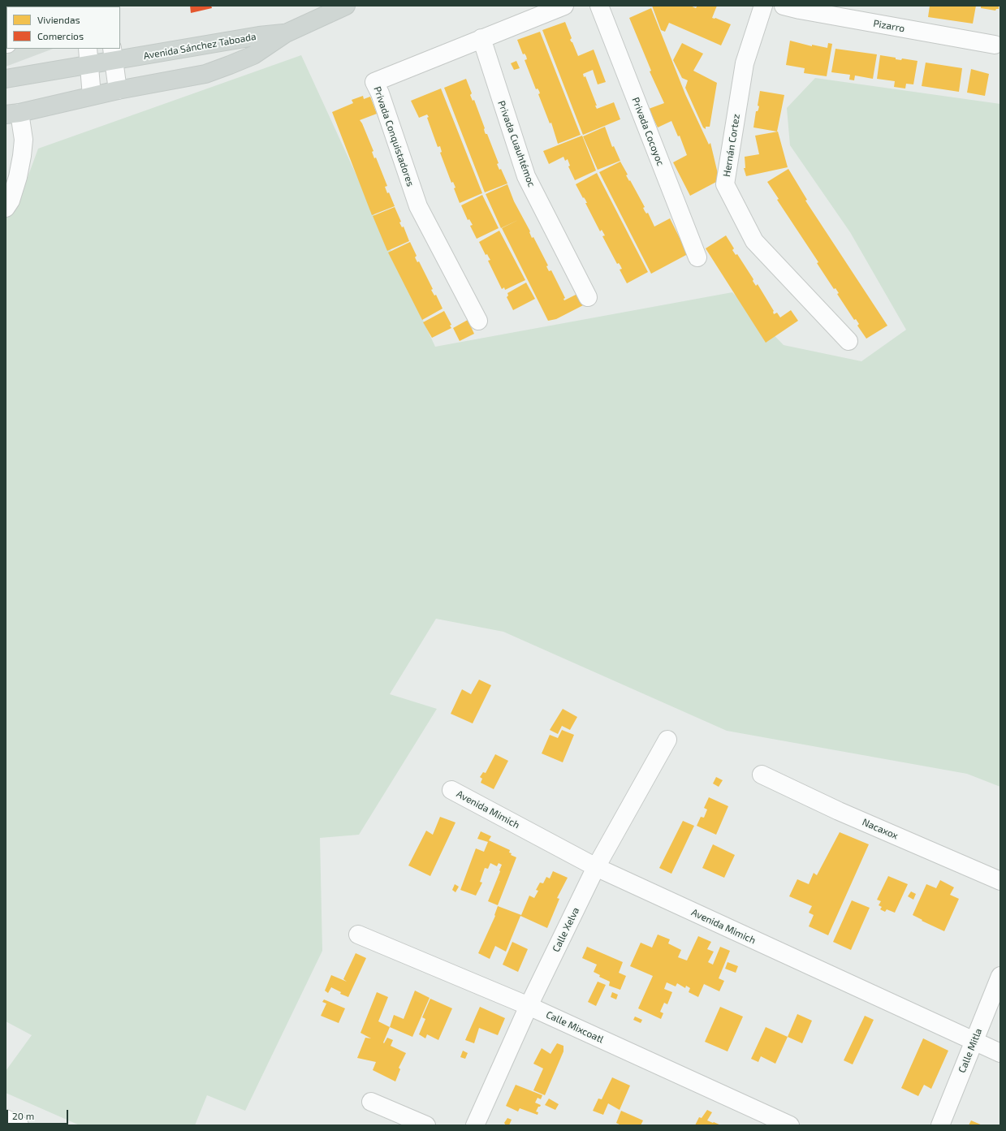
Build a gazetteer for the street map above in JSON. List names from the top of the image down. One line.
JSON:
{"streets":{"main road":["Avenida Sánchez Taboada"],"street":["Pizarro","Privada Cocoyoc","Privada Conquistadores","Privada Cuauhtémoc","Hernán Cortez","Avenida Mimich","Nacaxox","Calle Xelva","Calle Mixcoatl","Calle Mitla"]},"crossings":[["Privada Conquistadores","Privada Cuauhtémoc"],["Avenida Mimich","Calle Xelva"],["Avenida Mimich","Calle Mitla"],["Calle Xelva","Calle Mixcoatl"]],"legend":["Viviendas","Comercios"],"scale_bar":"20 m"}
